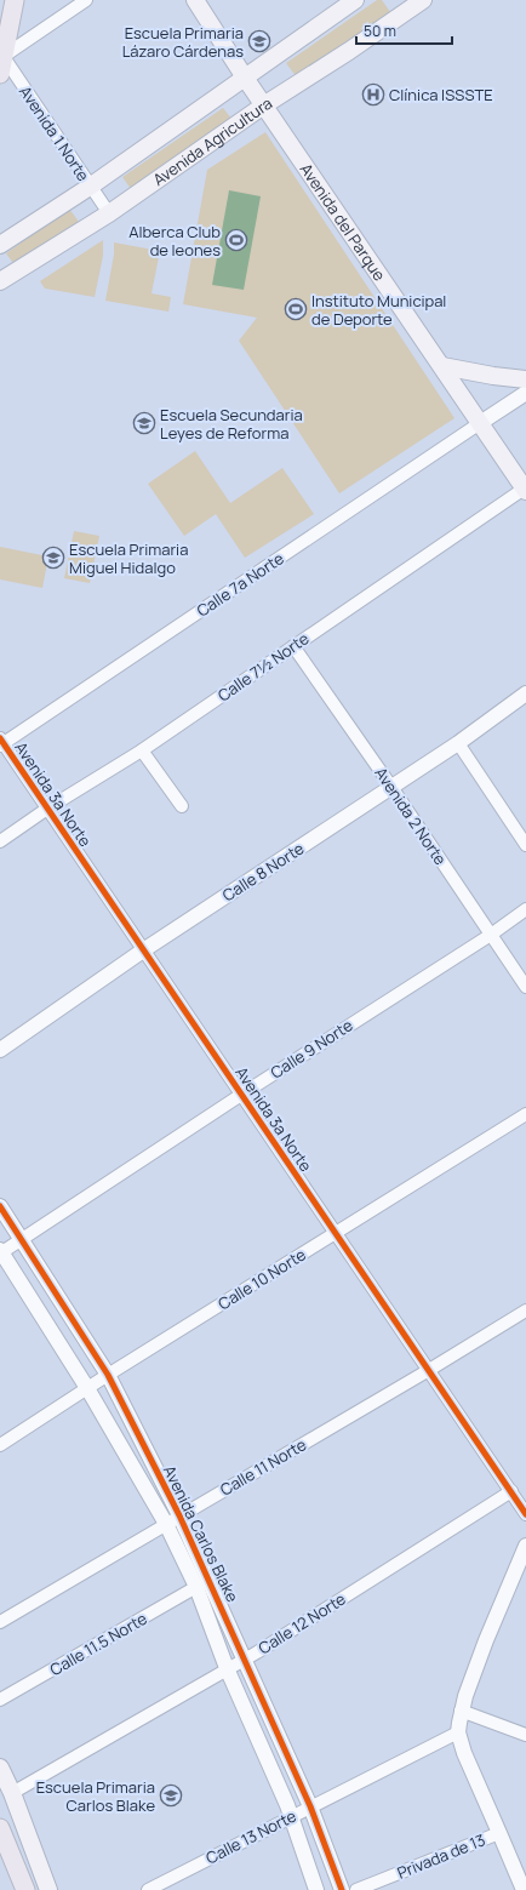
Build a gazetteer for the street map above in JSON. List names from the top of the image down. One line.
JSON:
{"streets":{"main road":["Avenida Agricultura","Avenida del Parque"],"street":["Avenida 1 Norte","Calle 7a Norte","Calle 7½ Norte","Avenida 3a Norte","Avenida 2 Norte","Calle 8 Norte","Calle 9 Norte","Calle 10 Norte","Calle 11 Norte","Avenida Carlos Blake","Calle 12 Norte","Calle 11.5 Norte","Calle 13 Norte","Privada de 13"]},"crossings":[["Avenida 1 Norte","Avenida Agricultura"],["Avenida Agricultura","Avenida del Parque"],["Avenida del Parque","Calle 7a Norte"],["Avenida del Parque","Calle 7½ Norte"],["Calle 7a Norte","Avenida 3a Norte"],["Calle 7½ Norte","Avenida 3a Norte"],["Calle 7½ Norte","Avenida 2 Norte"],["Avenida 3a Norte","Calle 8 Norte"],["Avenida 3a Norte","Calle 9 Norte"],["Avenida 3a Norte","Calle 10 Norte"],["Avenida 3a Norte","Calle 11 Norte"],["Avenida 3a Norte","Calle 12 Norte"],["Avenida 2 Norte","Calle 8 Norte"],["Avenida 2 Norte","Calle 9 Norte"],["Calle 9 Norte","Avenida Carlos Blake"],["Calle 10 Norte","Avenida Carlos Blake"],["Calle 11 Norte","Avenida Carlos Blake"],["Avenida Carlos Blake","Calle 12 Norte"],["Avenida Carlos Blake","Calle 11.5 Norte"],["Avenida Carlos Blake","Calle 13 Norte"]],"places":{"school or university":["Escuela Primaria Lázaro Cárdenas","Escuela Secundaria Leyes de Reforma","Escuela Primaria Miguel Hidalgo","Escuela Primaria Carlos Blake"],"hospital":["Clínica ISSSTE"],"sports":["Alberca Club de leones","Instituto Municipal de Deporte"]},"scale_bar":"50 m"}
